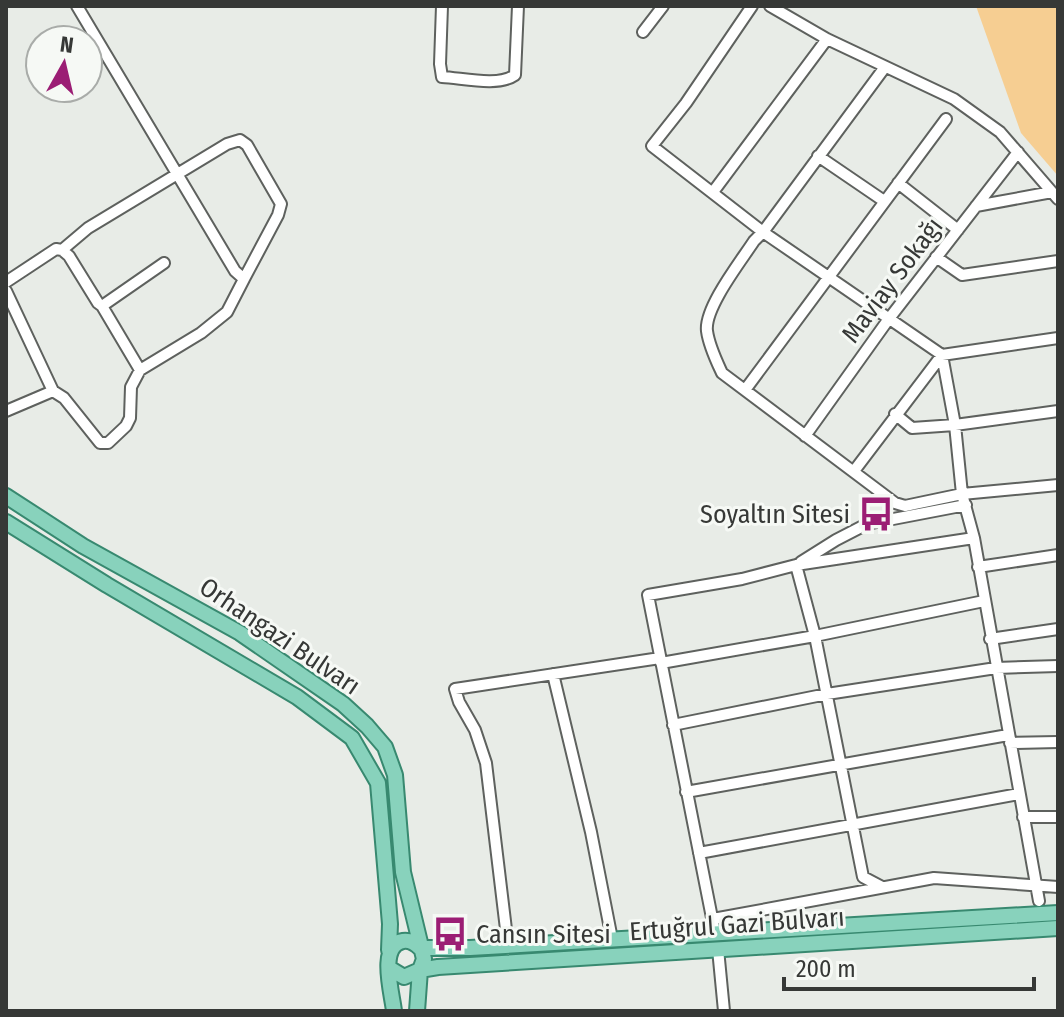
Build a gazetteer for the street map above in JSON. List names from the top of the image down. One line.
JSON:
{"streets":{"main road":["Orhangazi Bulvarı","Ertuğrul Gazi Bulvarı"],"street":["Maviay Sokağı"]},"crossings":[["Orhangazi Bulvarı","Ertuğrul Gazi Bulvarı"]],"places":{"bus stop":["Soyaltın Sitesi","Cansın Sitesi"]},"scale_bar":"200 m","north":"top"}
